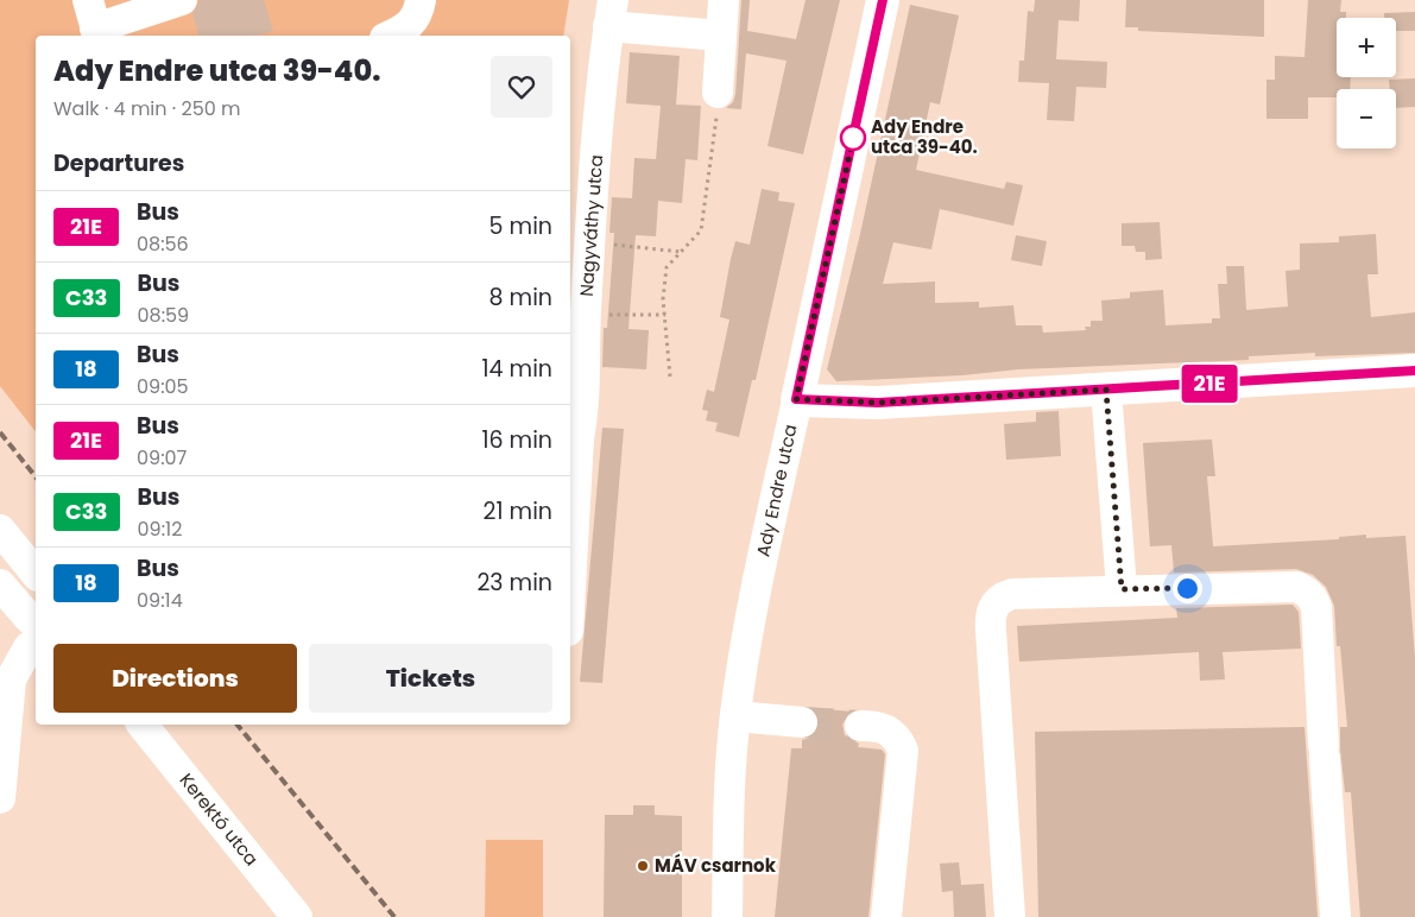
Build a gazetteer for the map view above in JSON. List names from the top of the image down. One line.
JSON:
{"streets":{"main road":["Ady Endre utca"],"street":["Nagyváthy utca","Kerektó utca"]},"places":["Ady Endre utca 39-40.","MÁV csarnok"],"lines":["bus line 21E"],"page":{"on_map":"21E","map_buttons":["+","−"],"heading":[["Ady Endre utca 39-40.","Walk · 4 min · 250 m"],"Departures"],"list":[{"mark":"21E","name":"Bus","note":"08:56","value":"5 min"},{"mark":"C33","name":"Bus","note":"08:59","value":"8 min"},{"mark":"18","name":"Bus","note":"09:05","value":"14 min"},{"mark":"21E","name":"Bus","note":"09:07","value":"16 min"},{"mark":"C33","name":"Bus","note":"09:12","value":"21 min"},{"mark":"18","name":"Bus","note":"09:14","value":"23 min"}],"buttons":["Directions","Tickets"]}}
